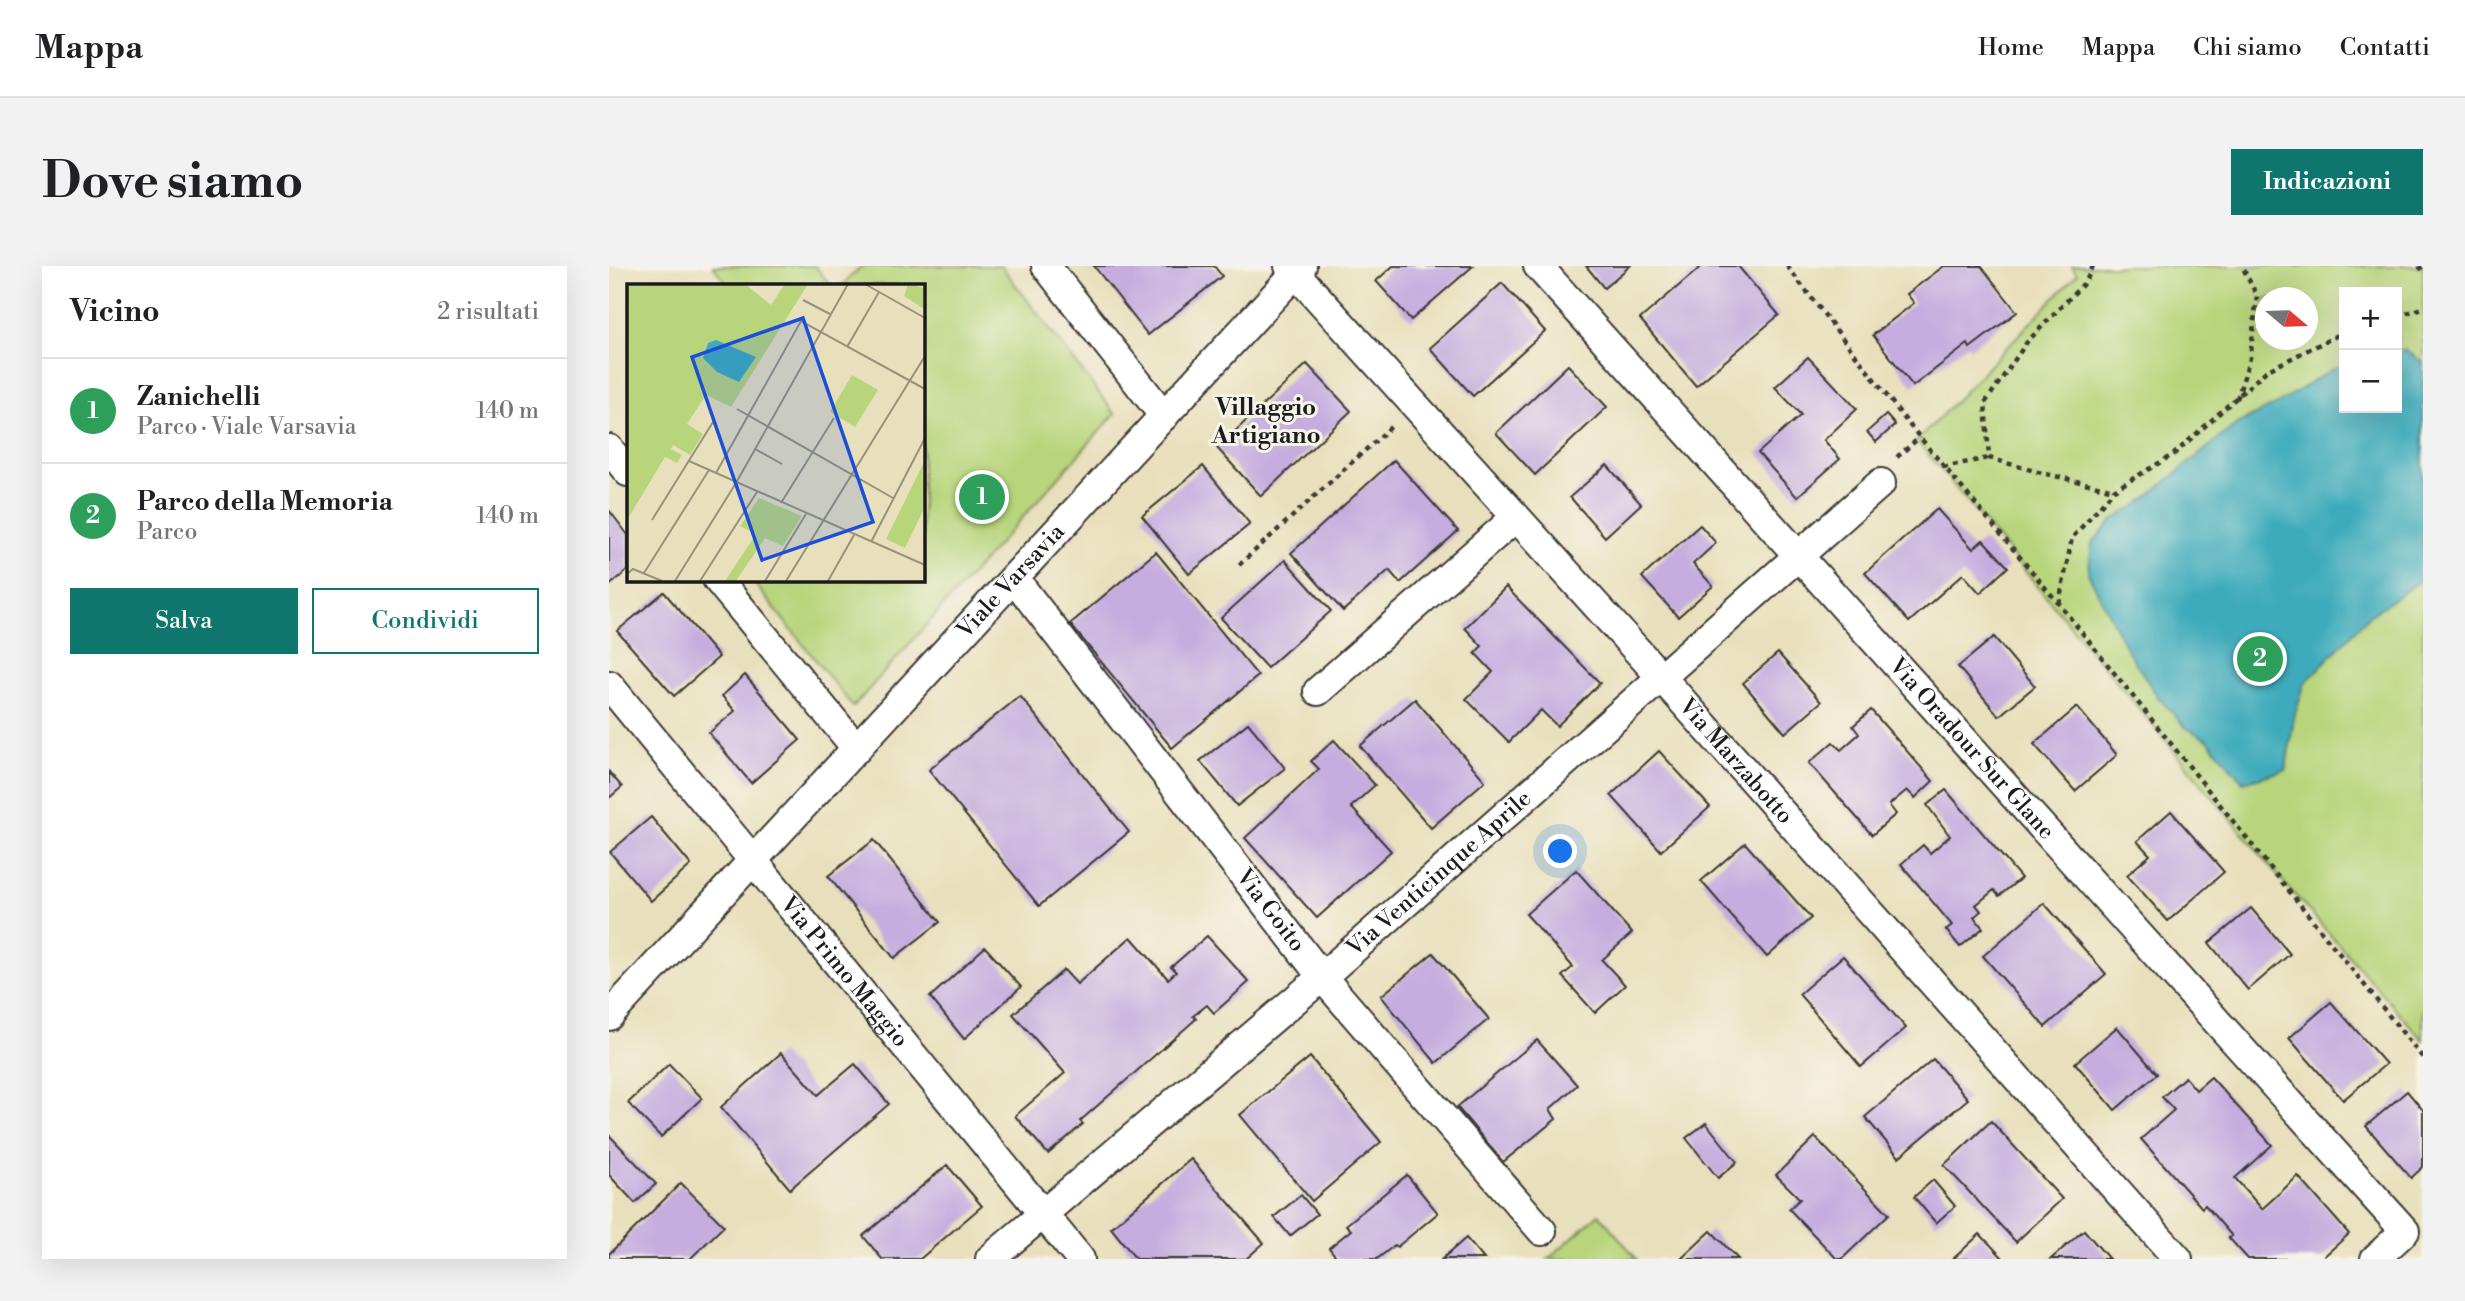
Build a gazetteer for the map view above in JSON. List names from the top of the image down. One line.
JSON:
{"streets":{"street":["Viale Varsavia","Via Oradour Sur Glane","Via Marzabotto","Via Venticinque Aprile","Via Goito","Via Primo Maggio"]},"crossings":[["Viale Varsavia","Via Marzabotto"],["Viale Varsavia","Via Goito"],["Viale Varsavia","Via Primo Maggio"],["Via Oradour Sur Glane","Via Venticinque Aprile"],["Via Marzabotto","Via Venticinque Aprile"],["Via Venticinque Aprile","Via Goito"],["Via Venticinque Aprile","Via Primo Maggio"]],"districts":["Villaggio Artigiano"],"north":"right","page":{"header":"Mappa","nav":["Home","Mappa","Chi siamo","Contatti"],"buttons":["Indicazioni",["Salva","Condividi"]],"title":"Dove siamo","heading":["Vicino","2 risultati"],"map_buttons":["+","−"],"list":[{"mark":"1","name":"Zanichelli","note":"Parco · Viale Varsavia","value":"140 m"},{"mark":"2","name":"Parco della Memoria","note":"Parco","value":"140 m"}],"pins":["1","2"]}}
